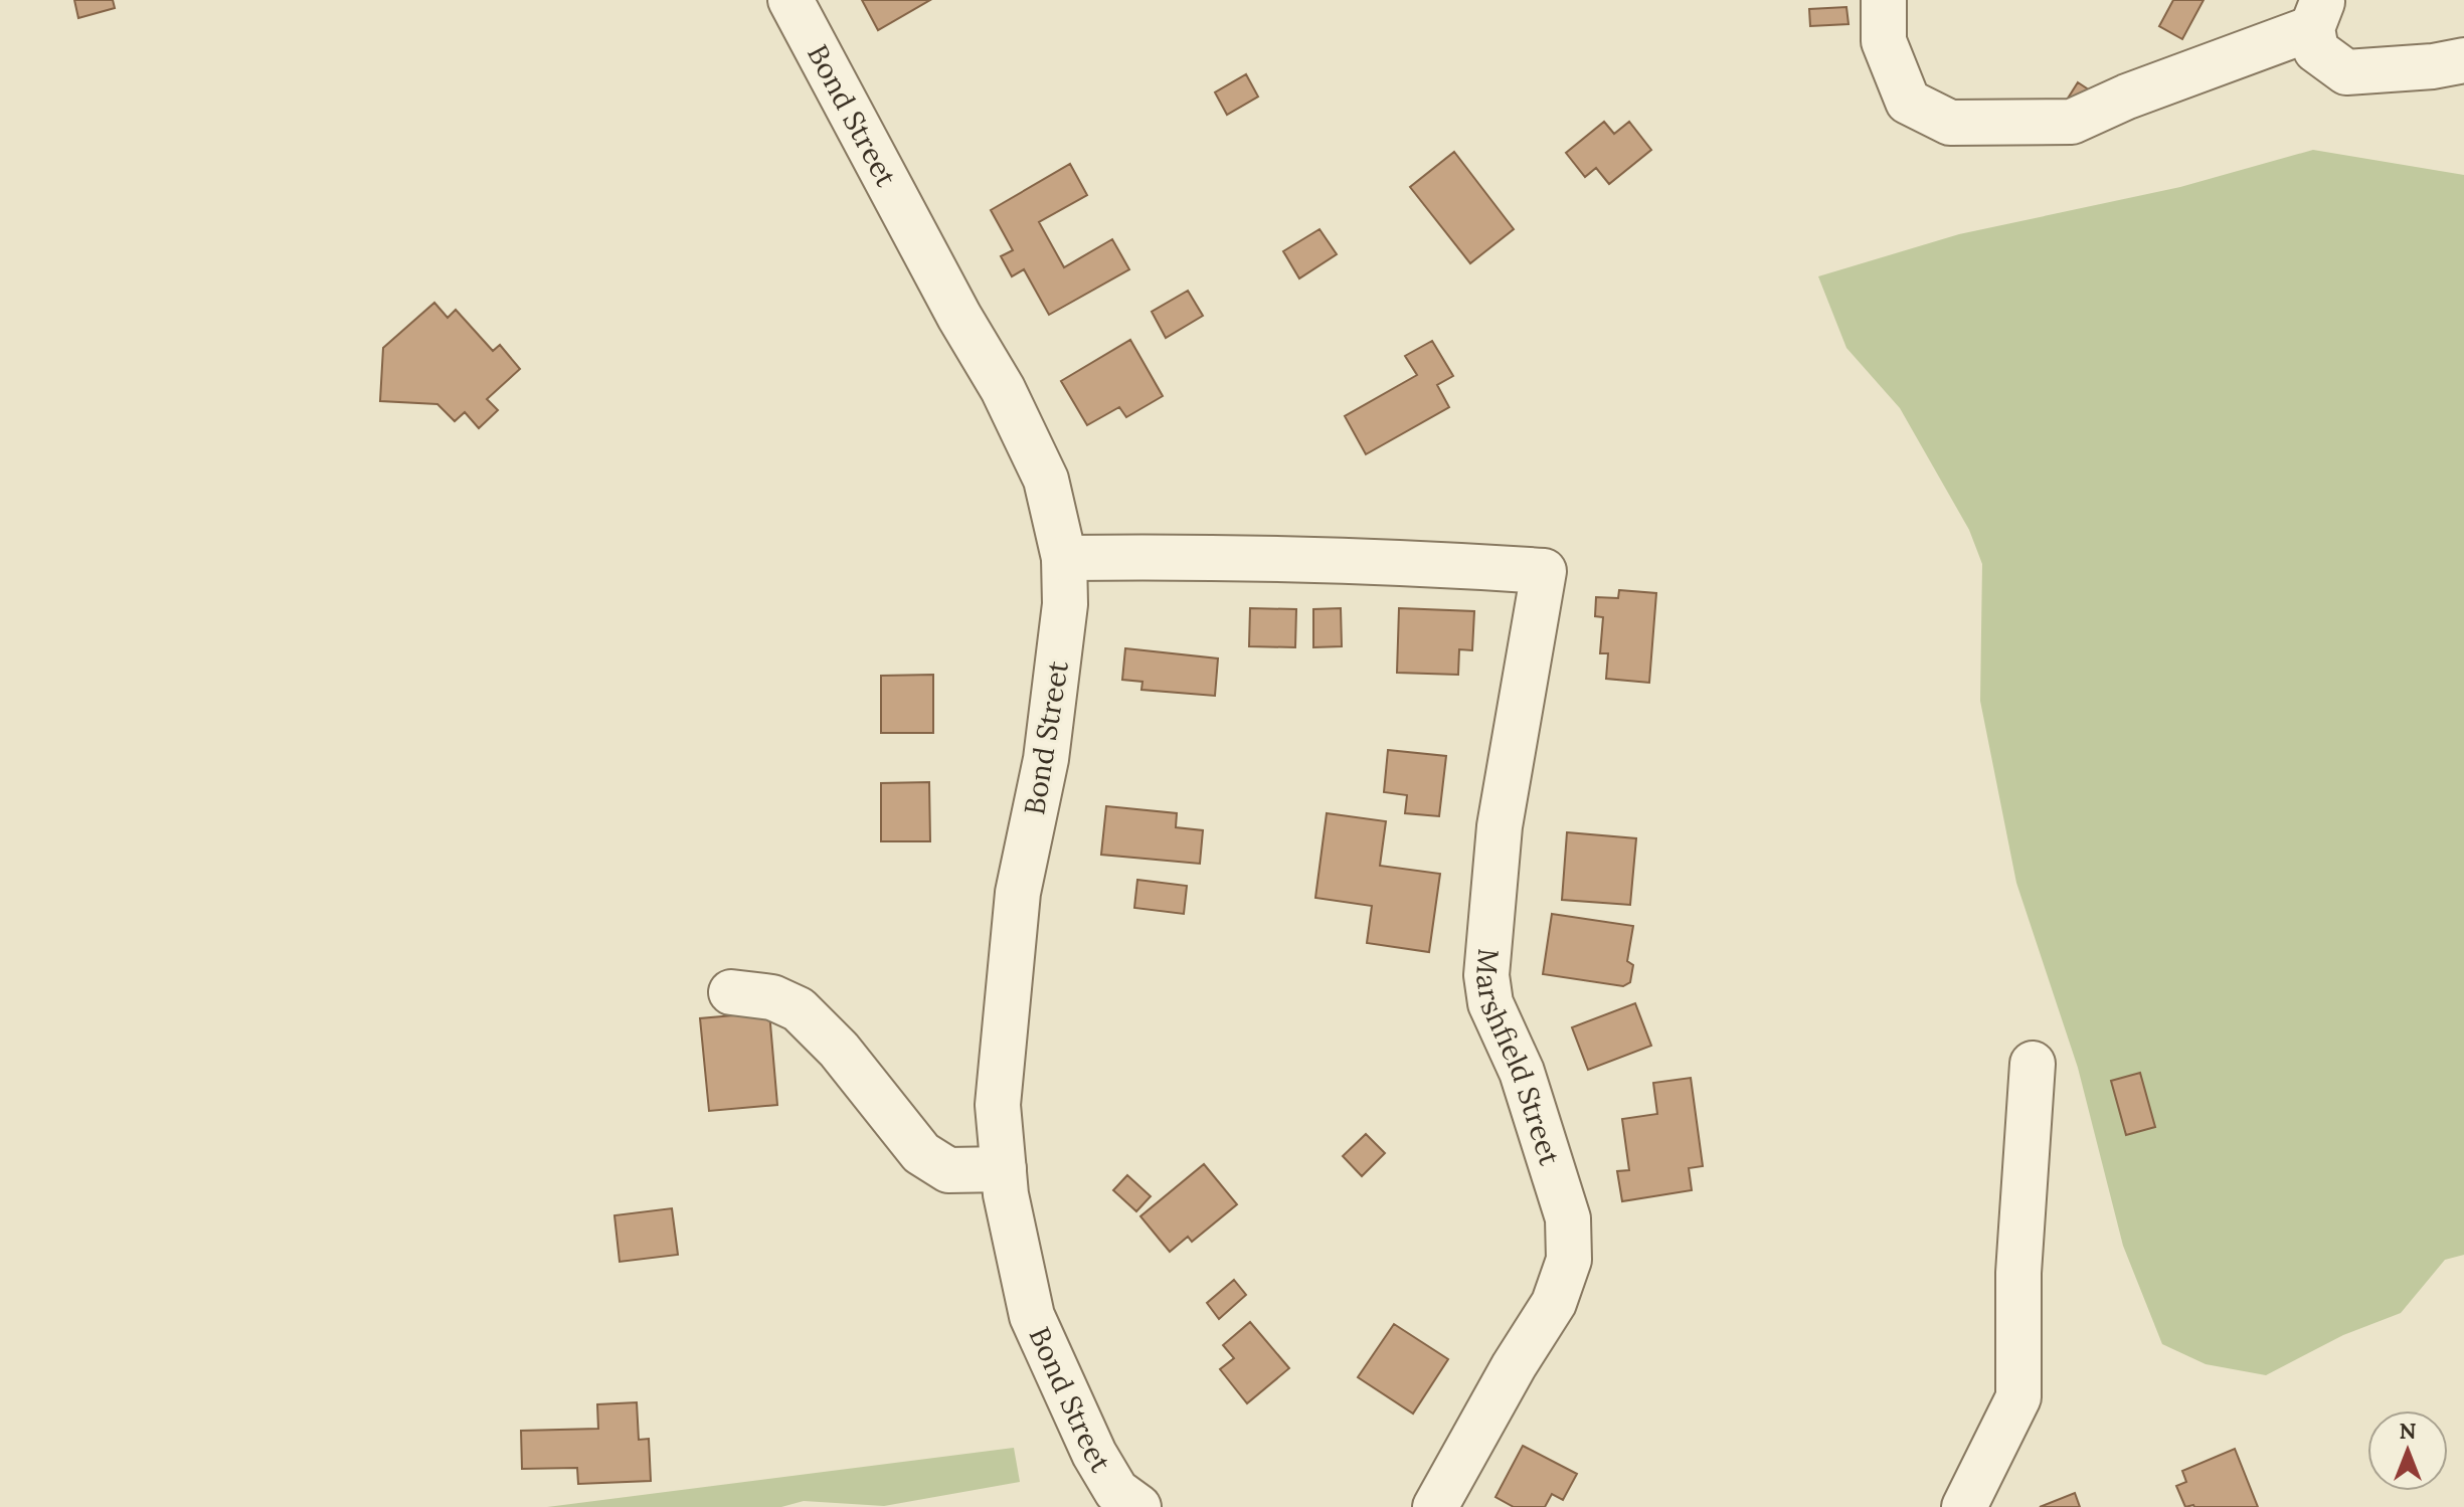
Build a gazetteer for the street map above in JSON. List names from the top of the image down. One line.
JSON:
{"streets":{"street":["Bond Street","Marshfield Street"]},"crossings":[["Bond Street","Marshfield Street"]],"north":"top"}
